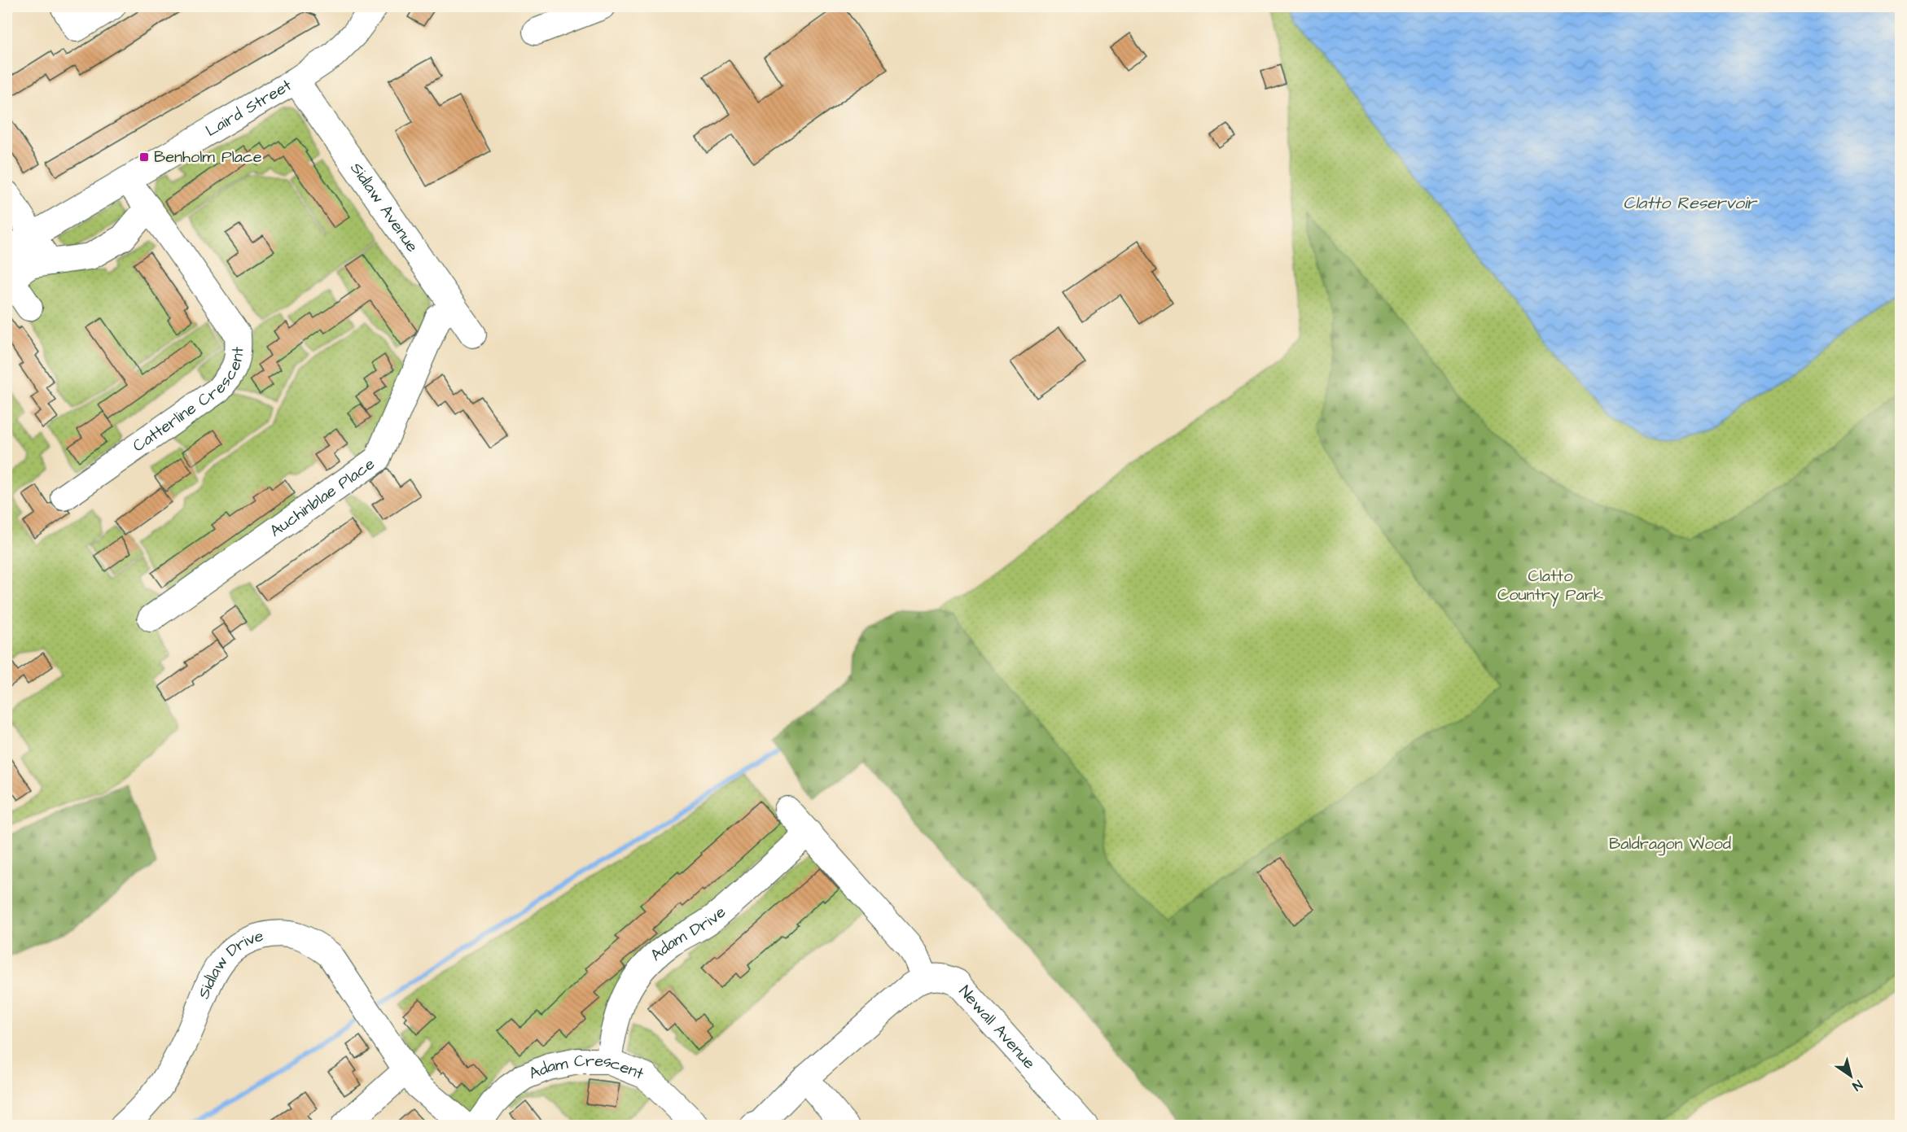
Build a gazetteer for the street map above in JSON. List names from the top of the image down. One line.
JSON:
{"streets":{"street":["Laird Street","Sidlaw Avenue","Catterline Crescent","Auchinblae Place","Adam Drive","Sidlaw Drive","Newall Avenue","Adam Crescent"]},"crossings":[["Laird Street","Sidlaw Avenue"],["Laird Street","Catterline Crescent"],["Sidlaw Avenue","Auchinblae Place"],["Adam Drive","Adam Crescent"]],"water":["Clatto Reservoir"],"parks":["Clatto Country Park","Baldragon Wood"],"places":{"transit":["Benholm Place"]},"north":"bottom right"}
